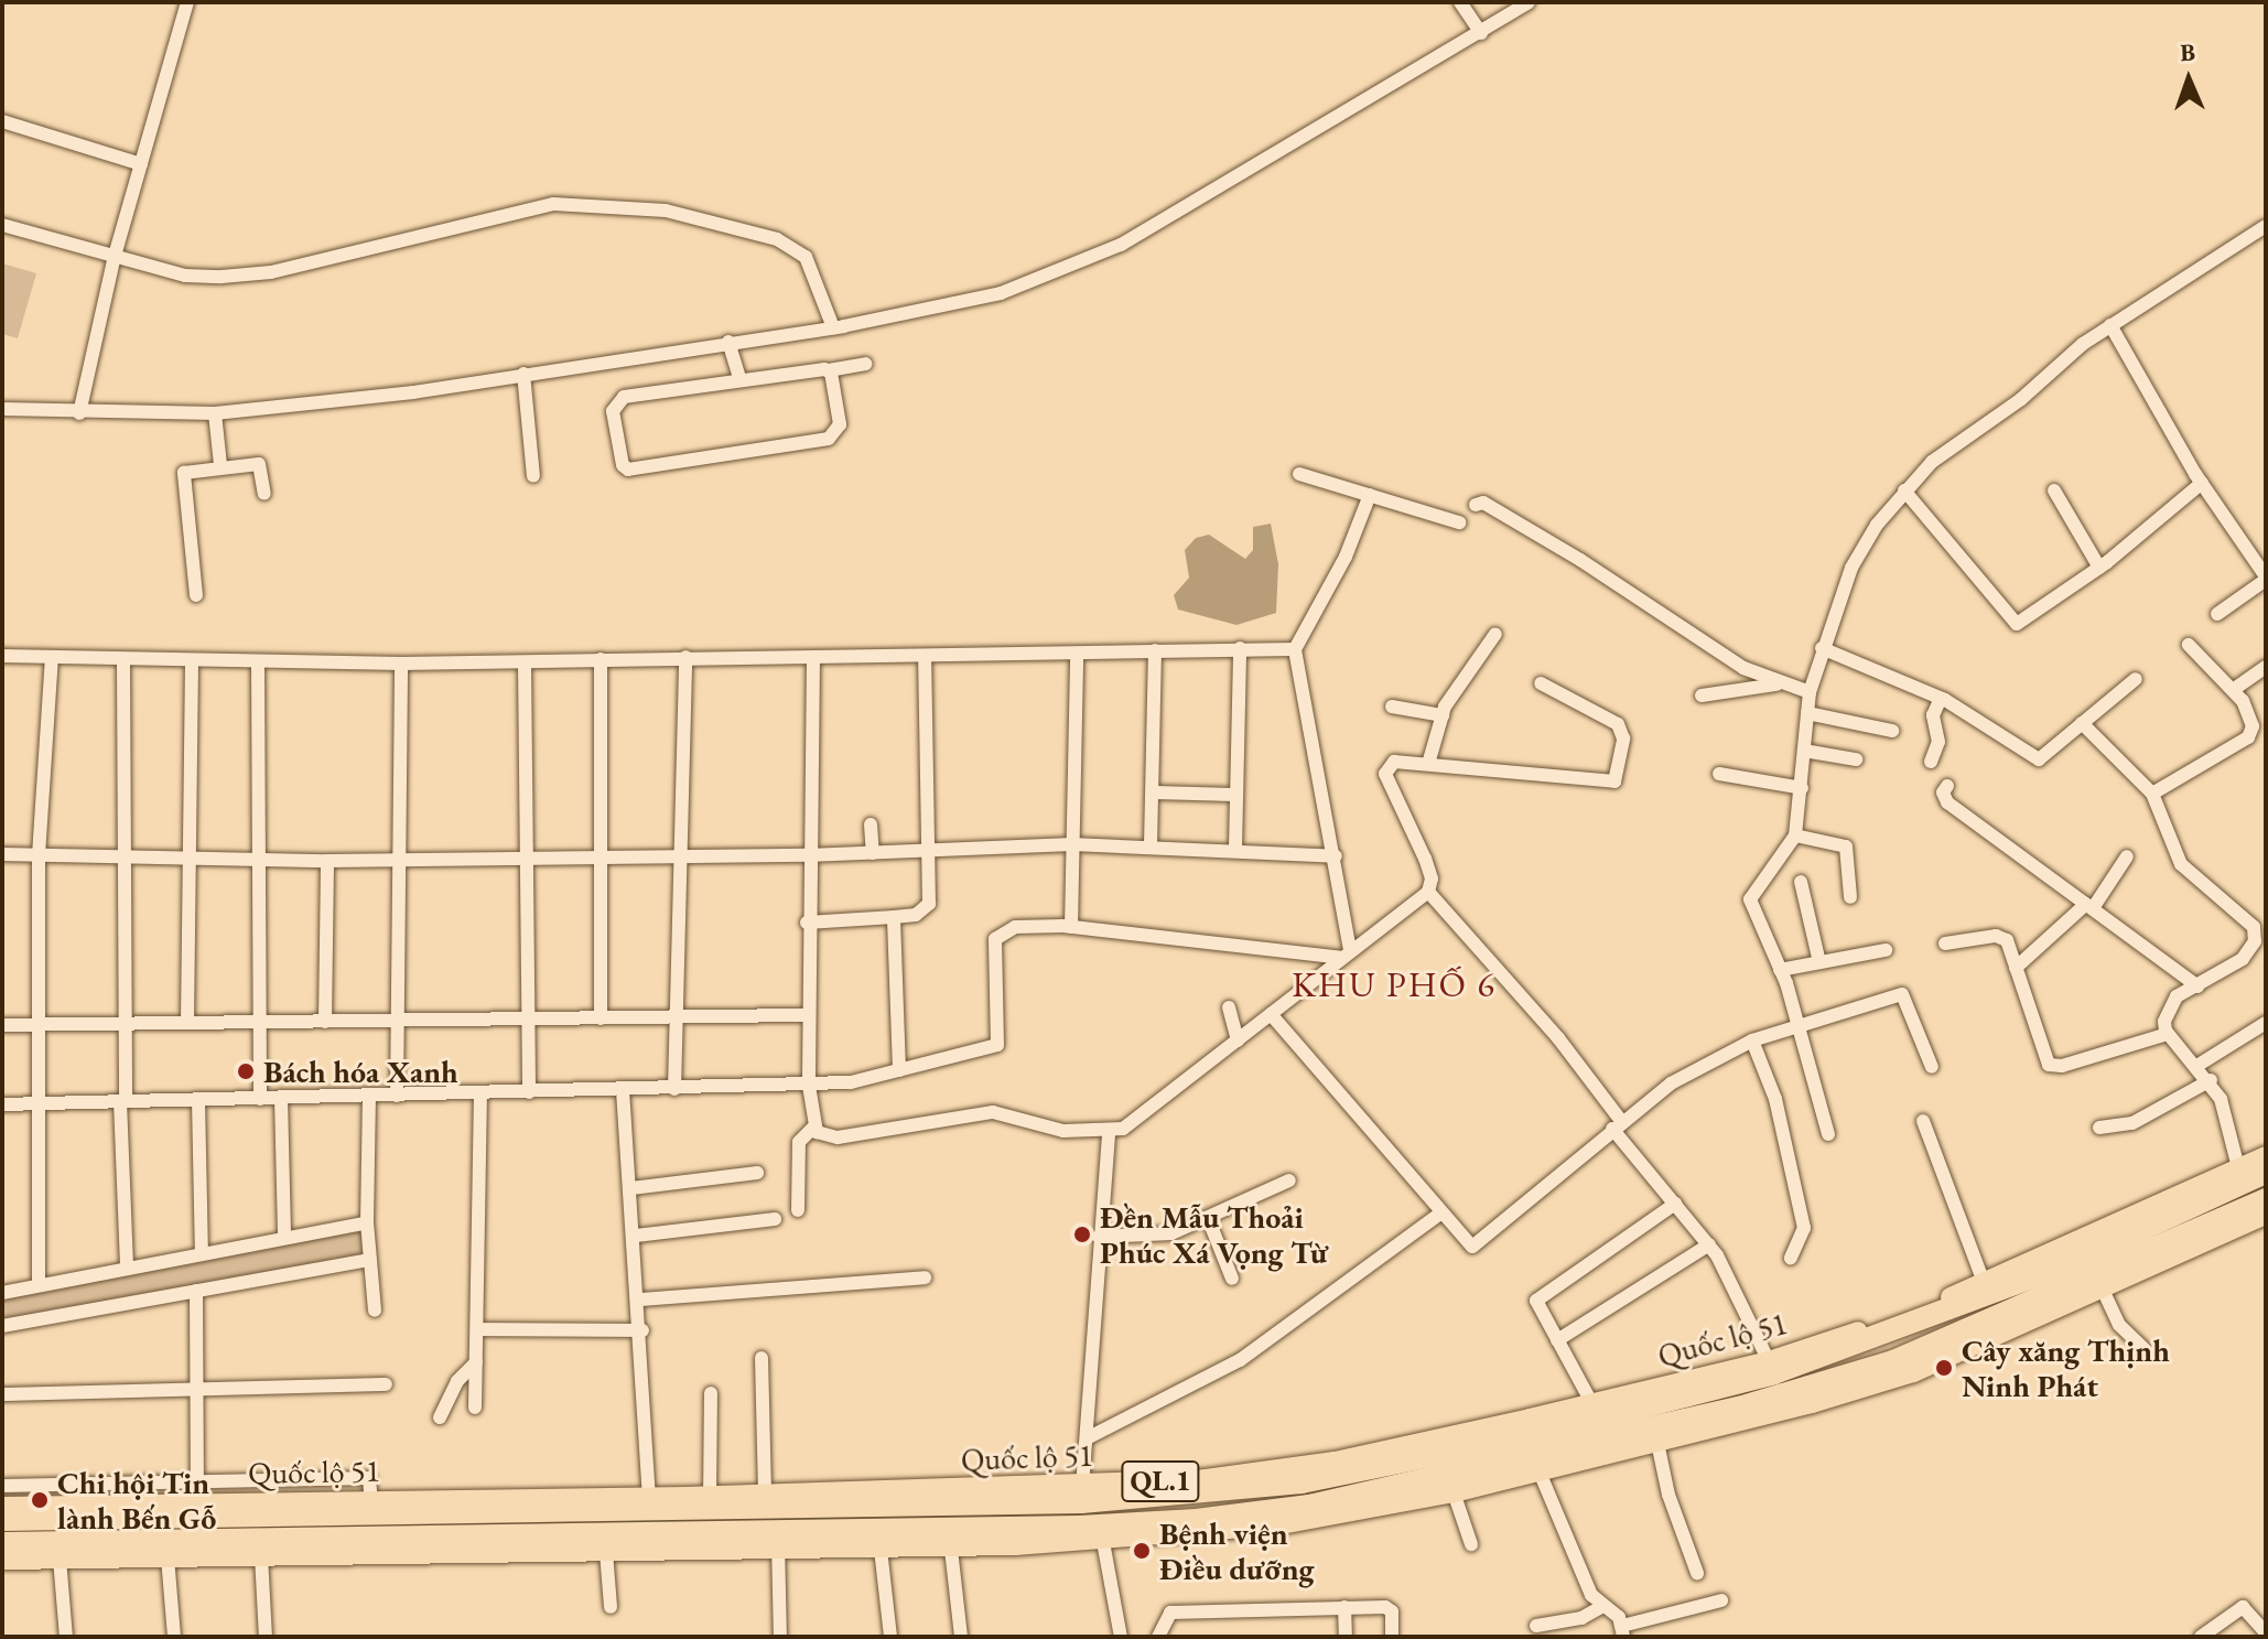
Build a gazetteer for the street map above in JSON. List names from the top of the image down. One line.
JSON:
{"streets":{"highway":["Quốc lộ 51","QL.1"]},"districts":["KHU PHỐ 6"],"places":["Bách hóa Xanh","Đền Mẫu Thoải Phúc Xá Vọng Từ","Cây xăng Thịnh Ninh Phát","Chi hội Tin lành Bến Gỗ","Bệnh viện Điều dưỡng"],"north":"top"}
